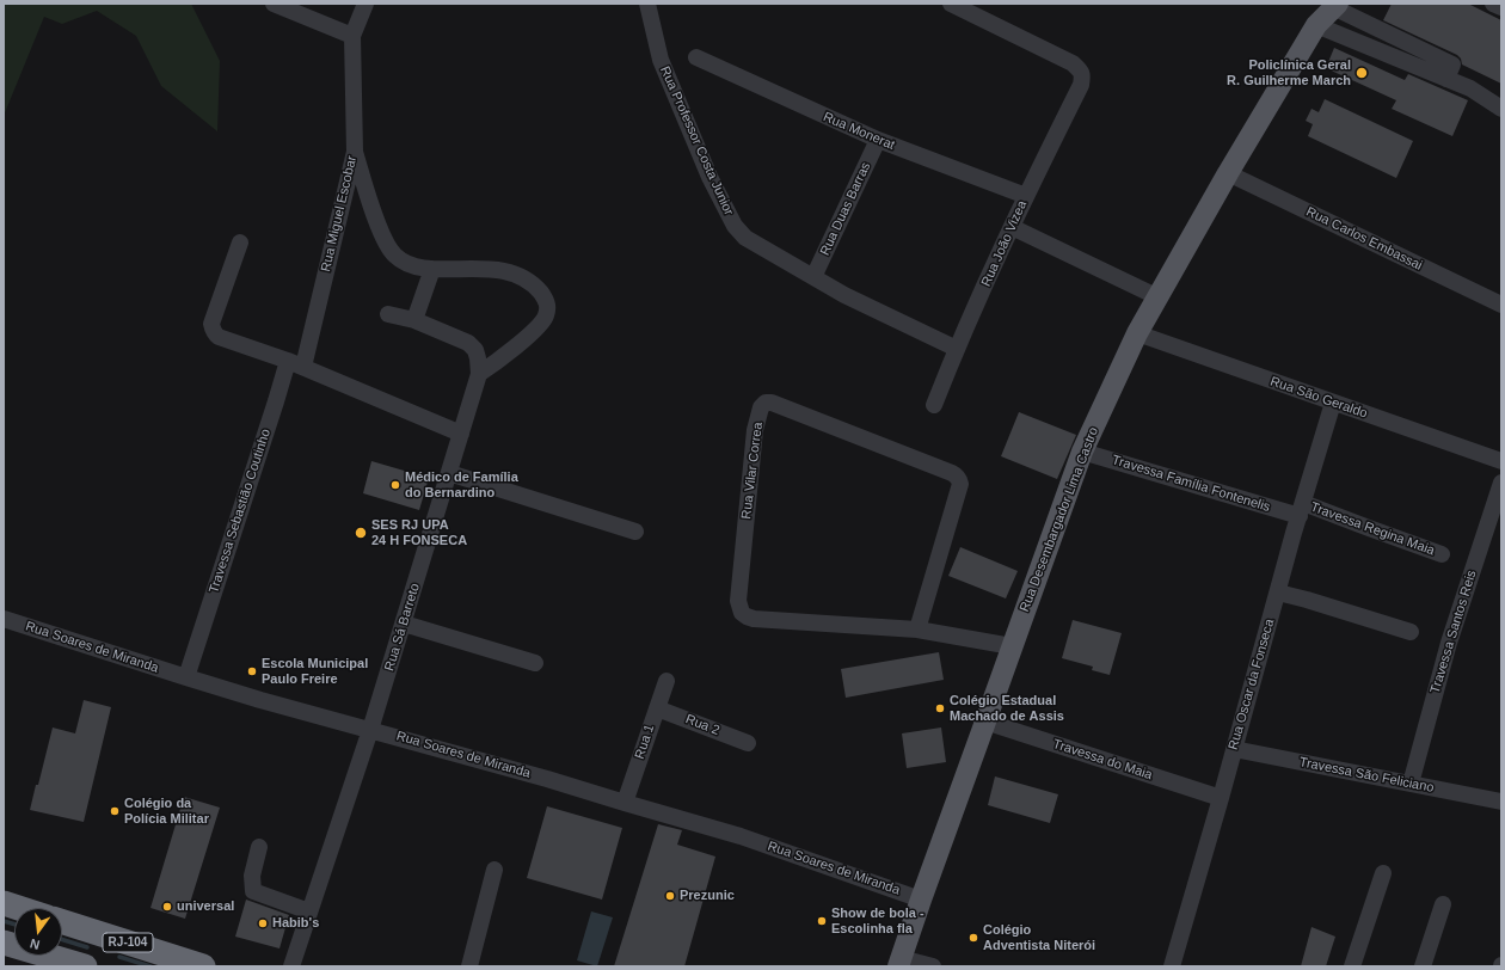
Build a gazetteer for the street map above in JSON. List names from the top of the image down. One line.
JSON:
{"streets":{"highway":["RJ-104"],"main road":["Rua Desembargador Lima Castro"],"street":["Rua Monerat","Rua Professor Costa Junior","Rua Duas Barras","Rua Miguel Escobar","Rua Carlos Embassai","Rua João Vizea","Rua São Geraldo","Rua Vilar Correa","Travessa Família Fontenelis","Travessa Sebastião Coutinho","Travessa Regina Maia","Rua Sá Barreto","Travessa Santos Reis","Rua Soares de Miranda","Rua Oscar da Fonseca","Rua 2","Rua 1","Travessa do Maia","Travessa São Feliciano"]},"crossings":[["Rua Monerat","Rua Duas Barras"],["Rua Monerat","Rua João Vizea"],["Rua Professor Costa Junior","Rua Duas Barras"],["Rua Professor Costa Junior","Rua João Vizea"],["Rua Miguel Escobar","Travessa Sebastião Coutinho"],["Rua Carlos Embassai","Rua Desembargador Lima Castro"],["Rua São Geraldo","Rua Desembargador Lima Castro"],["Rua São Geraldo","Rua Oscar da Fonseca"],["Rua Vilar Correa","Rua Desembargador Lima Castro"],["Travessa Família Fontenelis","Rua Desembargador Lima Castro"],["Travessa Família Fontenelis","Travessa Regina Maia"],["Travessa Família Fontenelis","Rua Oscar da Fonseca"],["Travessa Sebastião Coutinho","Rua Soares de Miranda"],["Rua Desembargador Lima Castro","Rua Soares de Miranda"],["Rua Desembargador Lima Castro","Travessa do Maia"],["Travessa Regina Maia","Rua Oscar da Fonseca"],["Rua Sá Barreto","Rua Soares de Miranda"],["Travessa Santos Reis","Travessa São Feliciano"],["Rua Soares de Miranda","Rua 1"],["Rua Oscar da Fonseca","Travessa do Maia"],["Rua Oscar da Fonseca","Travessa São Feliciano"],["Rua 2","Rua 1"]],"places":["Policlínica Geral R. Guilherme March","Médico de Família do Bernardino","SES RJ UPA 24 H FONSECA","Escola Municipal Paulo Freire","Colégio Estadual Machado de Assis","Colégio da Polícia Militar","Prezunic","universal","Show de bola - Escolinha fla","Habib's","Colégio Adventista Niterói"],"north":"bottom"}
